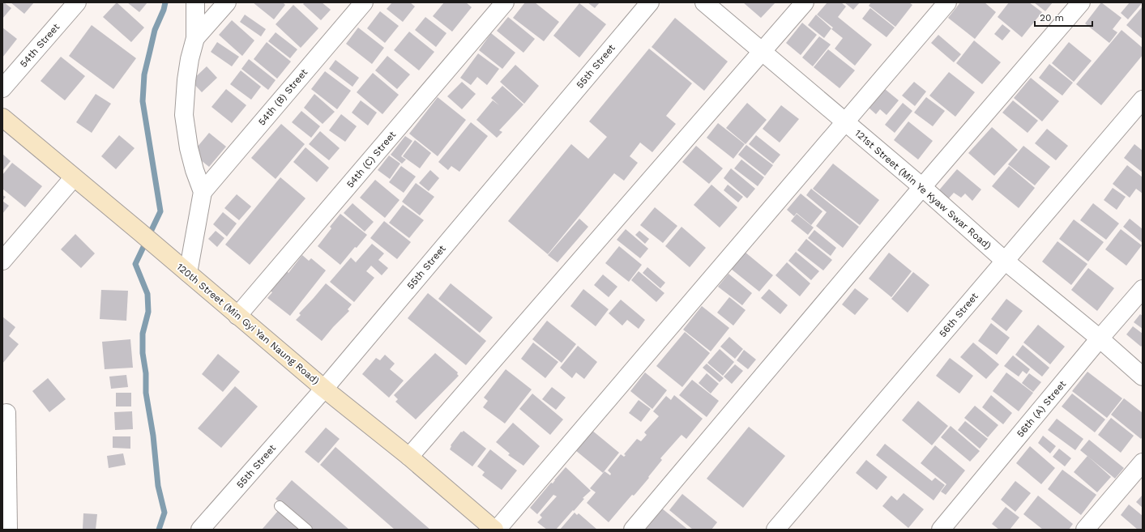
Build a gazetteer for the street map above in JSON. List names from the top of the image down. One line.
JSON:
{"streets":{"main road":["120th Street (Min Gyi Yan Naung Road)"],"street":["54th Street","55th Street","54th (B) Street","54th (C) Street","121st Street (Min Ye Kyaw Swar Road)","56th Street","56th (A) Street"]},"crossings":[["55th Street","120th Street (Min Gyi Yan Naung Road)"],["54th (C) Street","120th Street (Min Gyi Yan Naung Road)"],["121st Street (Min Ye Kyaw Swar Road)","56th Street"],["121st Street (Min Ye Kyaw Swar Road)","56th (A) Street"]],"scale_bar":"20 m"}
